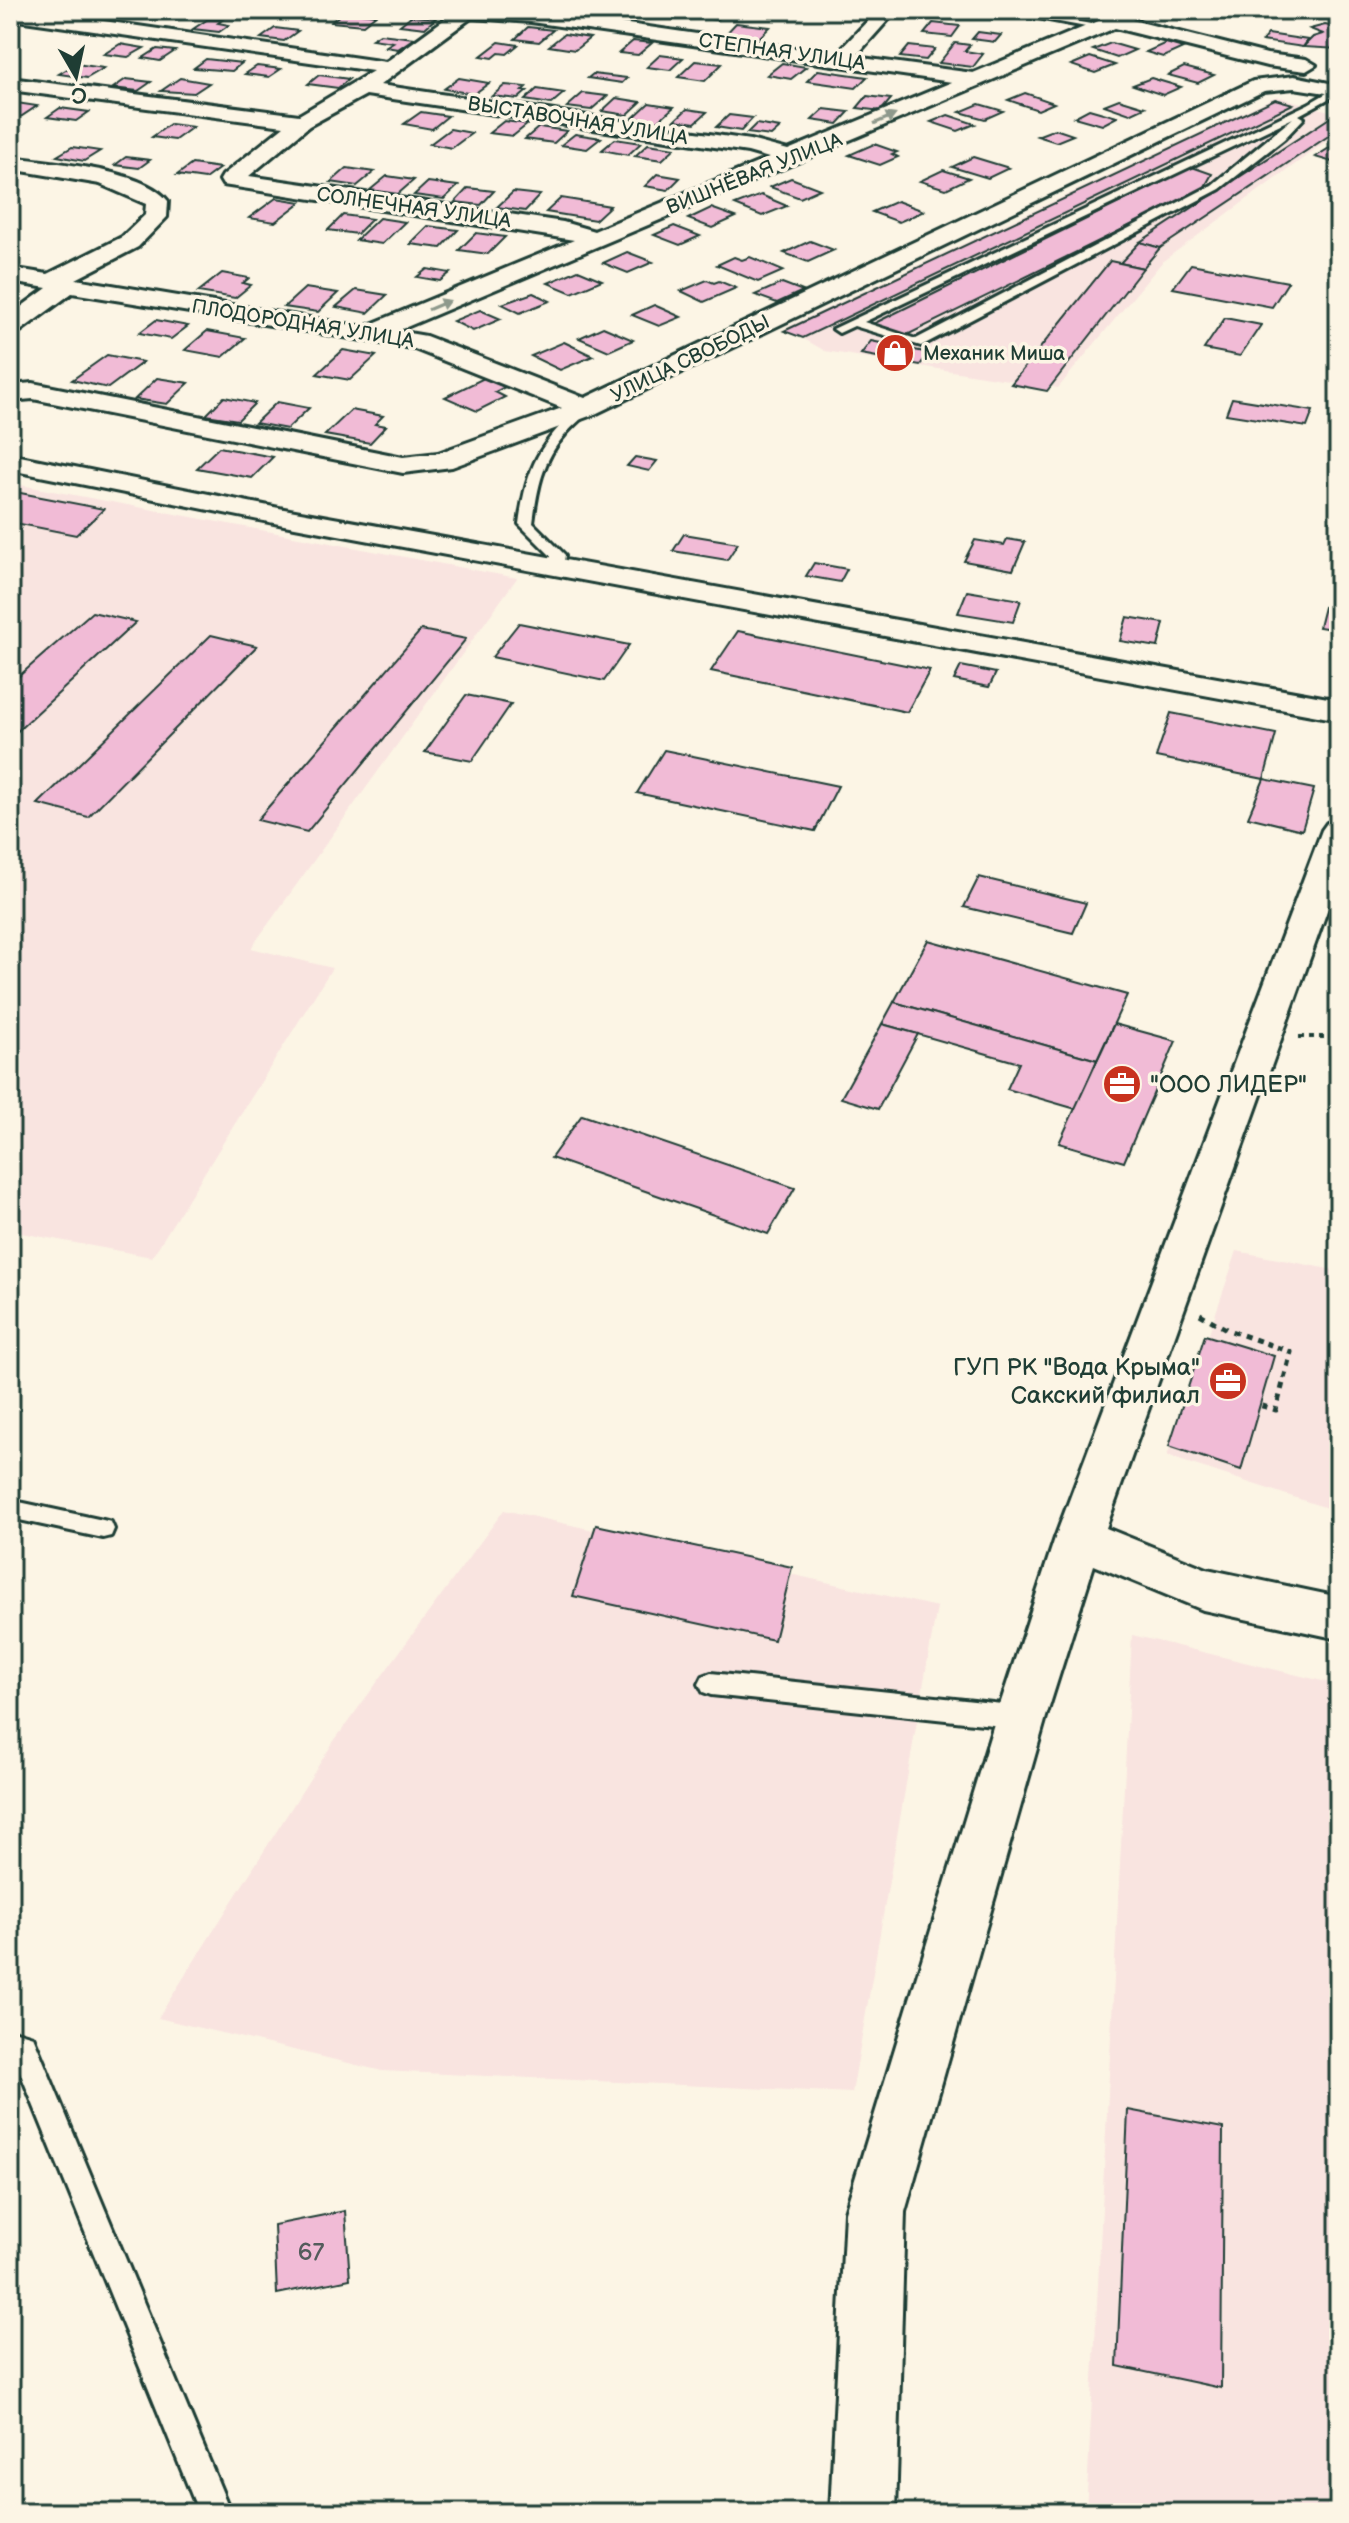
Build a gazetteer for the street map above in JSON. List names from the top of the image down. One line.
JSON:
{"streets":{"street":["СТЕПНАЯ УЛИЦА","ВЫСТАВОЧНАЯ УЛИЦА","ВИШНЁВАЯ УЛИЦА","СОЛНЕЧНАЯ УЛИЦА","ПЛОДОРОДНАЯ УЛИЦА","УЛИЦА СВОБОДЫ"]},"crossings":[["СТЕПНАЯ УЛИЦА","ВИШНЁВАЯ УЛИЦА"],["ВЫСТАВОЧНАЯ УЛИЦА","ВИШНЁВАЯ УЛИЦА"],["ВИШНЁВАЯ УЛИЦА","СОЛНЕЧНАЯ УЛИЦА"],["ВИШНЁВАЯ УЛИЦА","ПЛОДОРОДНАЯ УЛИЦА"],["ПЛОДОРОДНАЯ УЛИЦА","УЛИЦА СВОБОДЫ"]],"places":{"shop":["Механик Миша"],"office":["\"ООО ЛИДЕР\"","ГУП РК \"Вода Крыма\" Сакский филиал"]},"house_numbers":["67"],"north":"bottom"}
